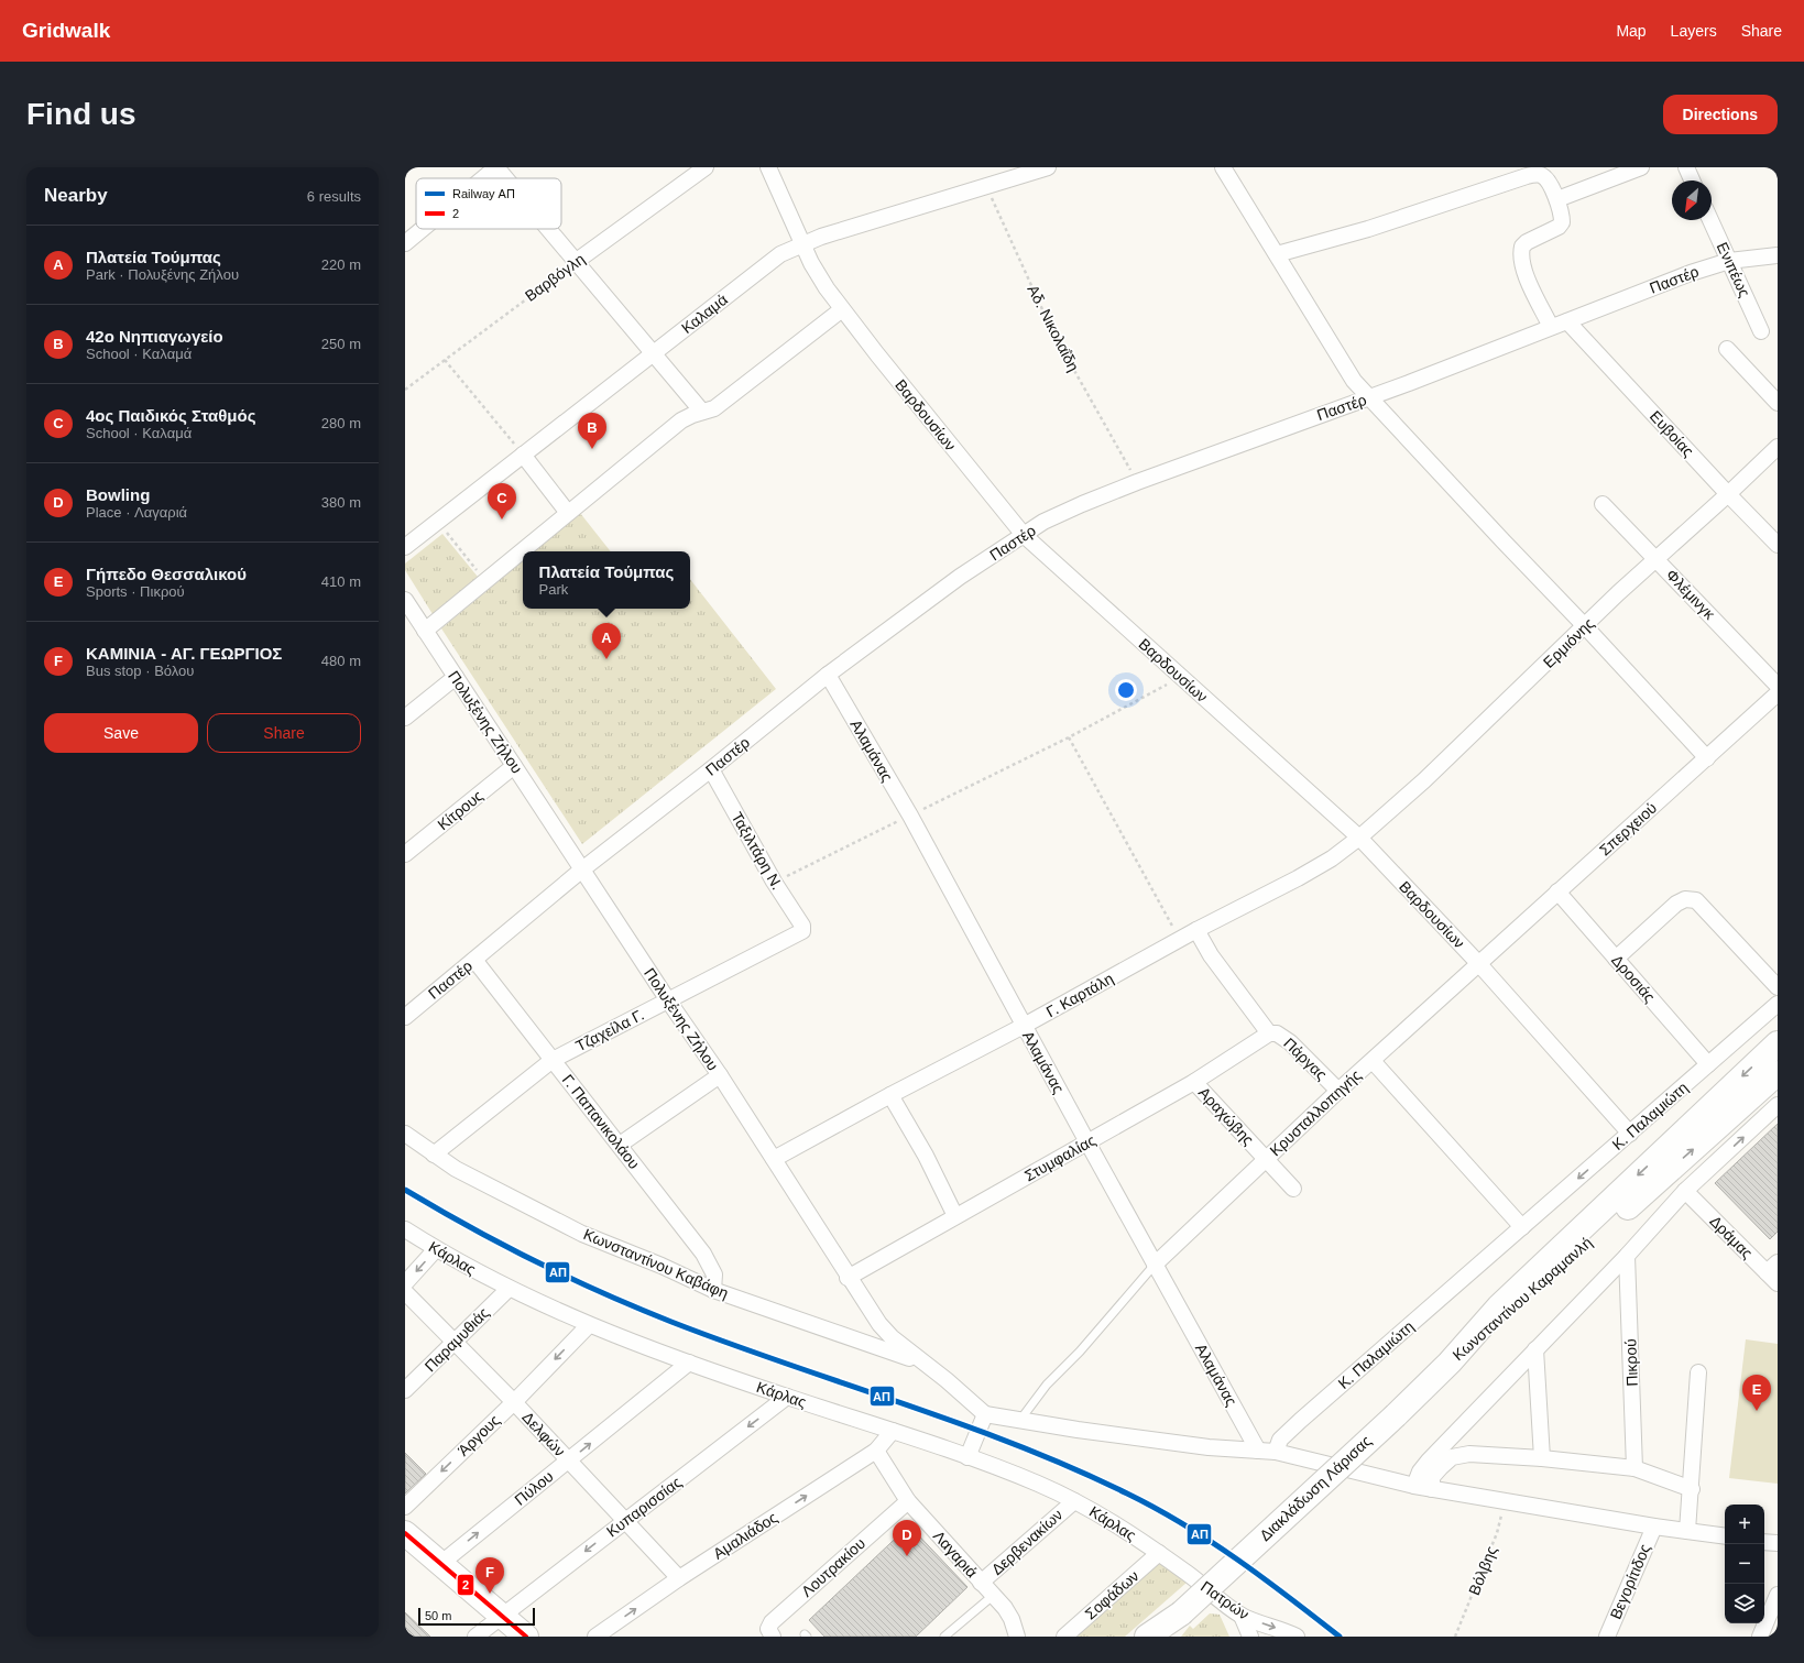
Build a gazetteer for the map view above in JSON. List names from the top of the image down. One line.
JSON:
{"streets":{"main road":["Κωνσταντίνου Καραμανλή","Διακλάδωση Λάρισας"],"street":["Ενιπέως","Βαρβόγλη","Παστέρ","Καλαμά","Βαρδουσίων","Ευβοίας","Φλέμινγκ","Ερμιόνης","Πολυξένης Ζήλου","Αλαμάνας","Κίτρους","Σπερχειού","Ταξιλτάρη Ν.","Δροσιάς","Γ. Καρτάλη","Τζαχείλα Γ.","Πάργας","Κρυσταλλοπηγής","Αραχώβης","Κ. Παλαμιώτη","Γ. Παπανικολάου","Στυμφαλίας","Δράμας","Κάρλας","Κωνσταντίνου Καβάφη","Παραμυθιάς","Πικρού","Δελφών","Άργους","Πύλου","Κυπαρισσίας","Αμαλιάδος","Δερβενακίων","Λαγαριά","Λουτρακίου","Βεγορίτιδος","Σοφάδων","Πατρών"],"path":["Αδ. Νικολαΐδη","Βόλβης"]},"crossings":[["Ενιπέως","Παστέρ"],["Παστέρ","Αδ. Νικολαΐδη"],["Παστέρ","Βαρδουσίων"],["Παστέρ","Ευβοίας"],["Παστέρ","Πολυξένης Ζήλου"],["Παστέρ","Αλαμάνας"],["Παστέρ","Ταξιλτάρη Ν."],["Παστέρ","Γ. Παπανικολάου"],["Καλαμά","Αδ. Νικολαΐδη"],["Καλαμά","Βαρδουσίων"],["Βαρδουσίων","Ερμιόνης"],["Βαρδουσίων","Σπερχειού"],["Βαρδουσίων","Γ. Καρτάλη"],["Βαρδουσίων","Κρυσταλλοπηγής"],["Βαρδουσίων","Κ. Παλαμιώτη"],["Ευβοίας","Ερμιόνης"],["Φλέμινγκ","Ερμιόνης"],["Ερμιόνης","Γ. Καρτάλη"],["Πολυξένης Ζήλου","Κίτρους"],["Πολυξένης Ζήλου","Γ. Καρτάλη"],["Πολυξένης Ζήλου","Τζαχείλα Γ."],["Πολυξένης Ζήλου","Στυμφαλίας"],["Πολυξένης Ζήλου","Κωνσταντίνου Καβάφη"],["Αλαμάνας","Γ. Καρτάλη"],["Αλαμάνας","Κρυσταλλοπηγής"],["Αλαμάνας","Στυμφαλίας"],["Σπερχειού","Δροσιάς"],["Σπερχειού","Κρυσταλλοπηγής"],["Ταξιλτάρη Ν.","Τζαχείλα Γ."],["Δροσιάς","Κ. Παλαμιώτη"],["Τζαχείλα Γ.","Γ. Παπανικολάου"],["Τζαχείλα Γ.","Κωνσταντίνου Καβάφη"],["Πάργας","Κρυσταλλοπηγής"],["Πάργας","Στυμφαλίας"],["Κρυσταλλοπηγής","Αραχώβης"],["Αραχώβης","Στυμφαλίας"],["Γ. Παπανικολάου","Κωνσταντίνου Καβάφη"],["Κάρλας","Παραμυθιάς"],["Κάρλας","Άργους"],["Κάρλας","Πύλου"],["Κάρλας","Κυπαρισσίας"],["Κάρλας","Αμαλιάδος"],["Κάρλας","Δερβενακίων"],["Κάρλας","Σοφάδων"],["Κάρλας","Πατρών"],["Κωνσταντίνου Καραμανλή","Διακλάδωση Λάρισας"],["Παραμυθιάς","Δελφών"],["Δελφών","Άργους"],["Δελφών","Πύλου"],["Δελφών","Κυπαρισσίας"],["Δελφών","Αμαλιάδος"],["Αμαλιάδος","Λαγαριά"],["Δερβενακίων","Λαγαριά"],["Λαγαριά","Λουτρακίου"],["Σοφάδων","Πατρών"]],"one_way":["Άργους","Πύλου","Κυπαρισσίας","Αμαλιάδος","Πατρών"],"lines":["rail line ΑΠ","transit line 2"],"legend":["Railway ΑΠ","2"],"scale_bar":"50 m","north":"bottom left","page":{"header":"Gridwalk","nav":["Map","Layers","Share"],"buttons":["Directions",["Save","Share"]],"title":"Find us","heading":["Nearby","6 results"],"list":[{"mark":"A","name":"Πλατεία Τούμπας","note":"Park · Πολυξένης Ζήλου","value":"220 m"},{"mark":"B","name":"42ο Νηπιαγωγείο","note":"School · Καλαμά","value":"250 m"},{"mark":"C","name":"4ος Παιδικός Σταθμός","note":"School · Καλαμά","value":"280 m"},{"mark":"D","name":"Bowling","note":"Place · Λαγαριά","value":"380 m"},{"mark":"E","name":"Γήπεδο Θεσσαλικού","note":"Sports · Πικρού","value":"410 m"},{"mark":"F","name":"ΚΑΜΙΝΙΑ - ΑΓ. ΓΕΩΡΓΙΟΣ","note":"Bus stop · Βόλου","value":"480 m"}],"pins":["B","C","A","E","D","F"],"popup":["Πλατεία Τούμπας","Park"],"map_buttons":["+","−"],"scale":"50 m"}}
